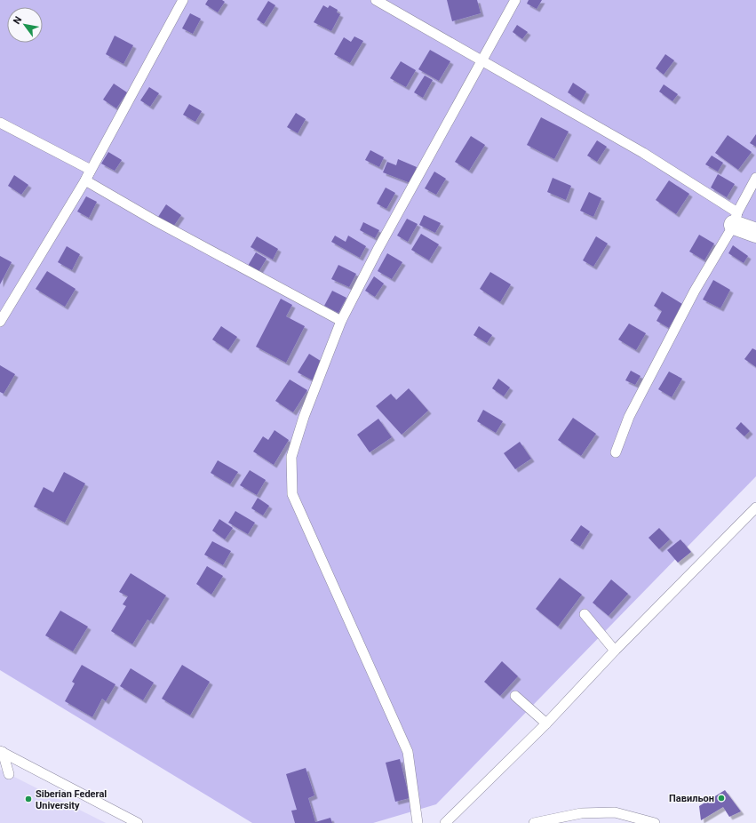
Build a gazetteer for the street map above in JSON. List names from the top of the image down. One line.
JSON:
{"places":["Павильон","Siberian Federal University"],"north":"top left"}
